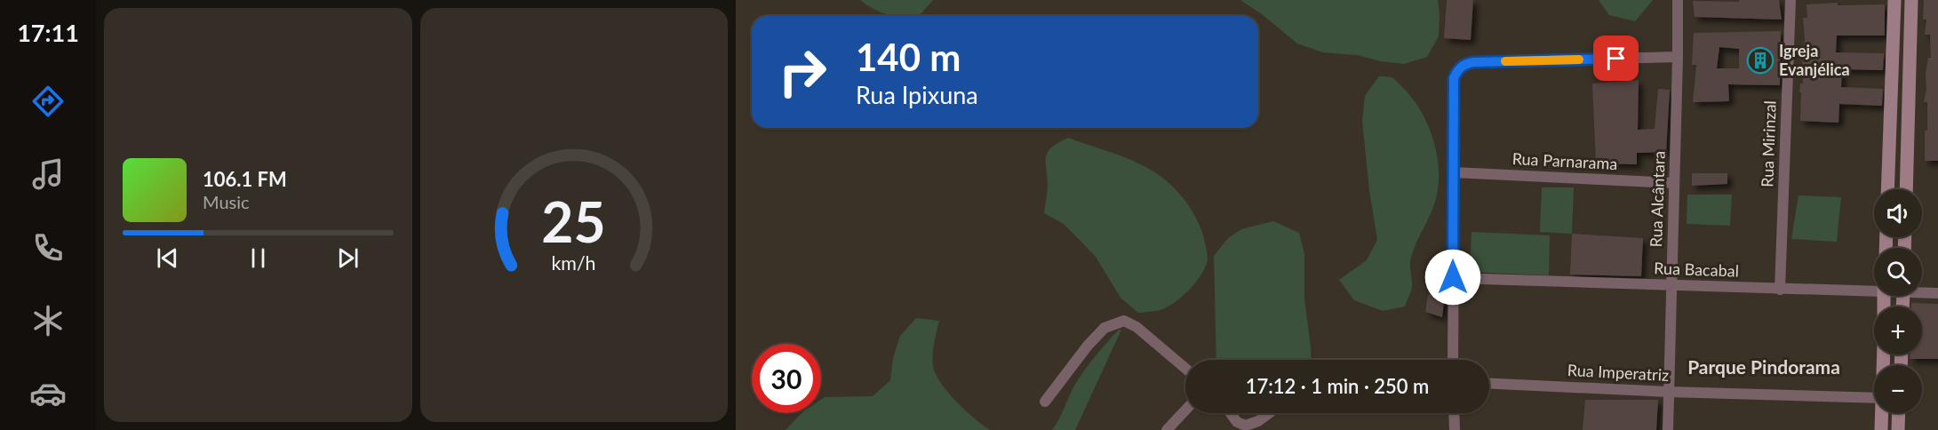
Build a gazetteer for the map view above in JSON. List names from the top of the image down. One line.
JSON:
{"streets":{"street":["Rua Mirinzal","Rua Parnarama","Rua Alcântara","Rua Bacabal","Rua Imperatriz"]},"crossings":[["Rua Mirinzal","Rua Bacabal"],["Rua Parnarama","Rua Alcântara"],["Rua Alcântara","Rua Bacabal"],["Rua Alcântara","Rua Imperatriz"]],"districts":["Parque Pindorama"],"places":{"building":["Igreja Evanjélica"]},"page":{"tabs":"17:11","turn":["140 m","Rua Ipixuna"],"song":["106.1 FM","Music"],"map_buttons":["+","−"],"limit":"30","trip":"17:12 · 1 min · 250 m","gauge":["25","km/h"]}}
